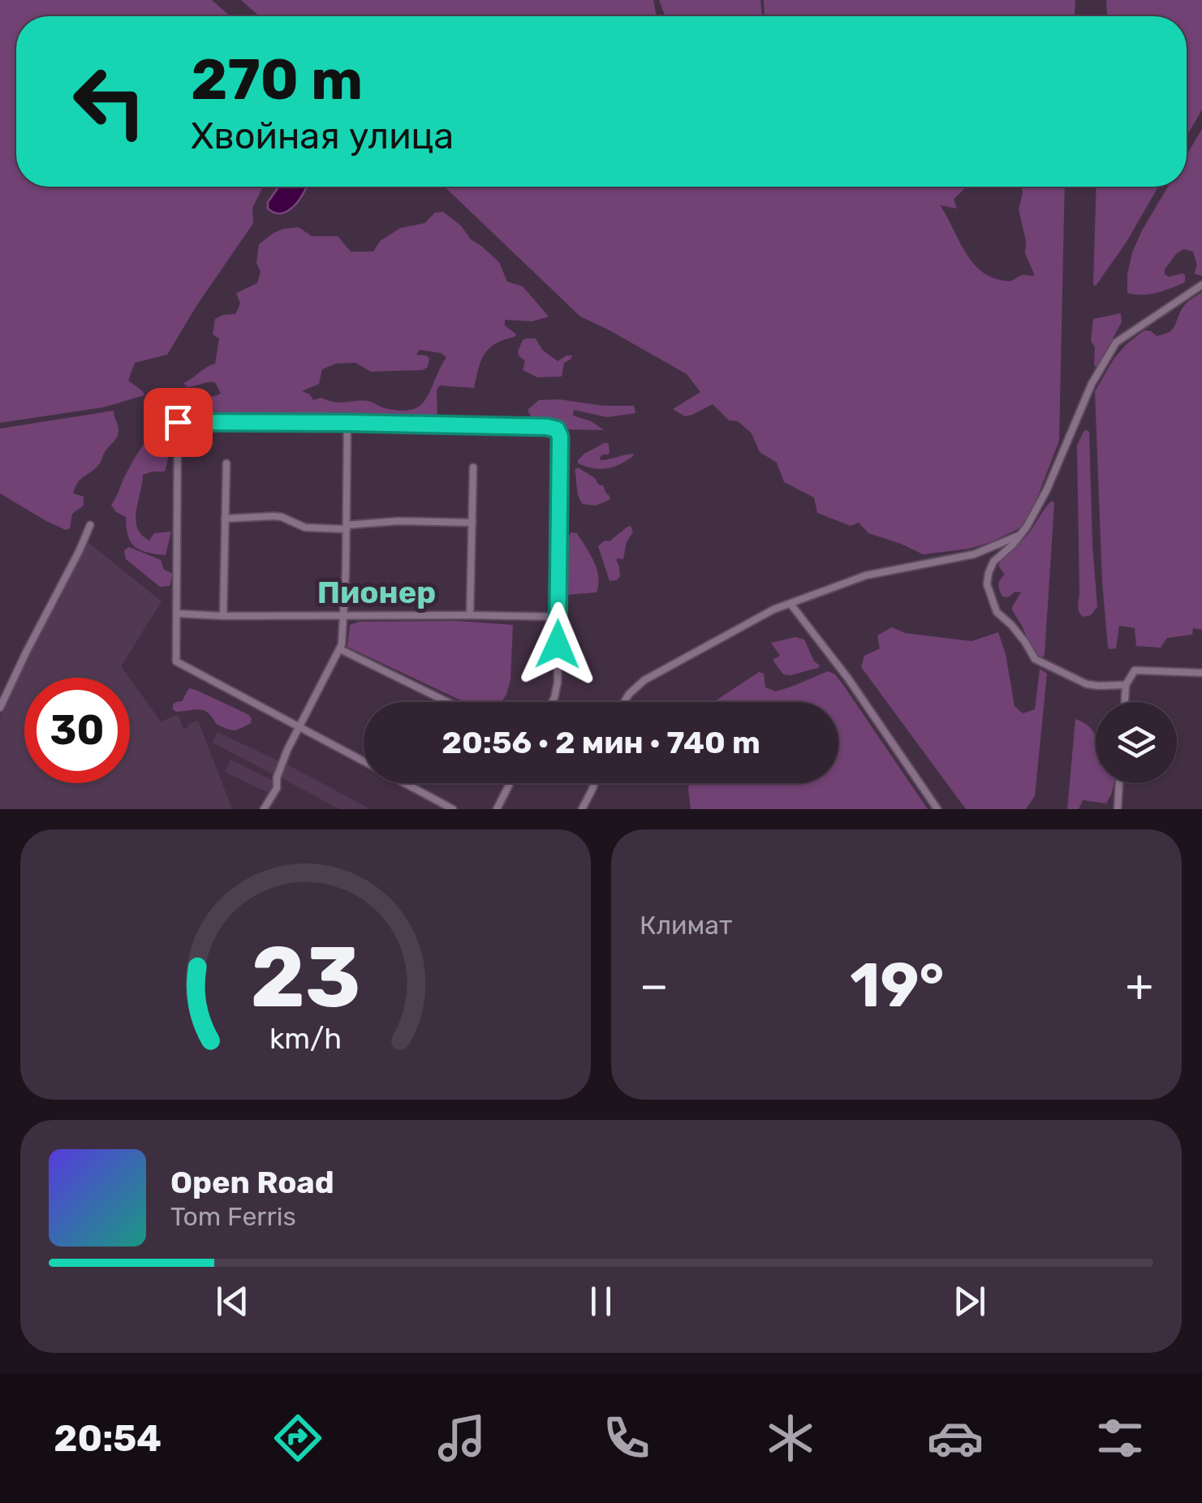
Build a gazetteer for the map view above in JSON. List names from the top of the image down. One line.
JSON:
{"districts":["Пионер"],"page":{"turn":["270 m","Хвойная улица"],"limit":"30","trip":"20:56 · 2 мин · 740 m","tile":"Климат","heat":["−","19°","+"],"song":["Open Road","Tom Ferris"],"tabs":"20:54","gauge":["23","km/h"]}}
